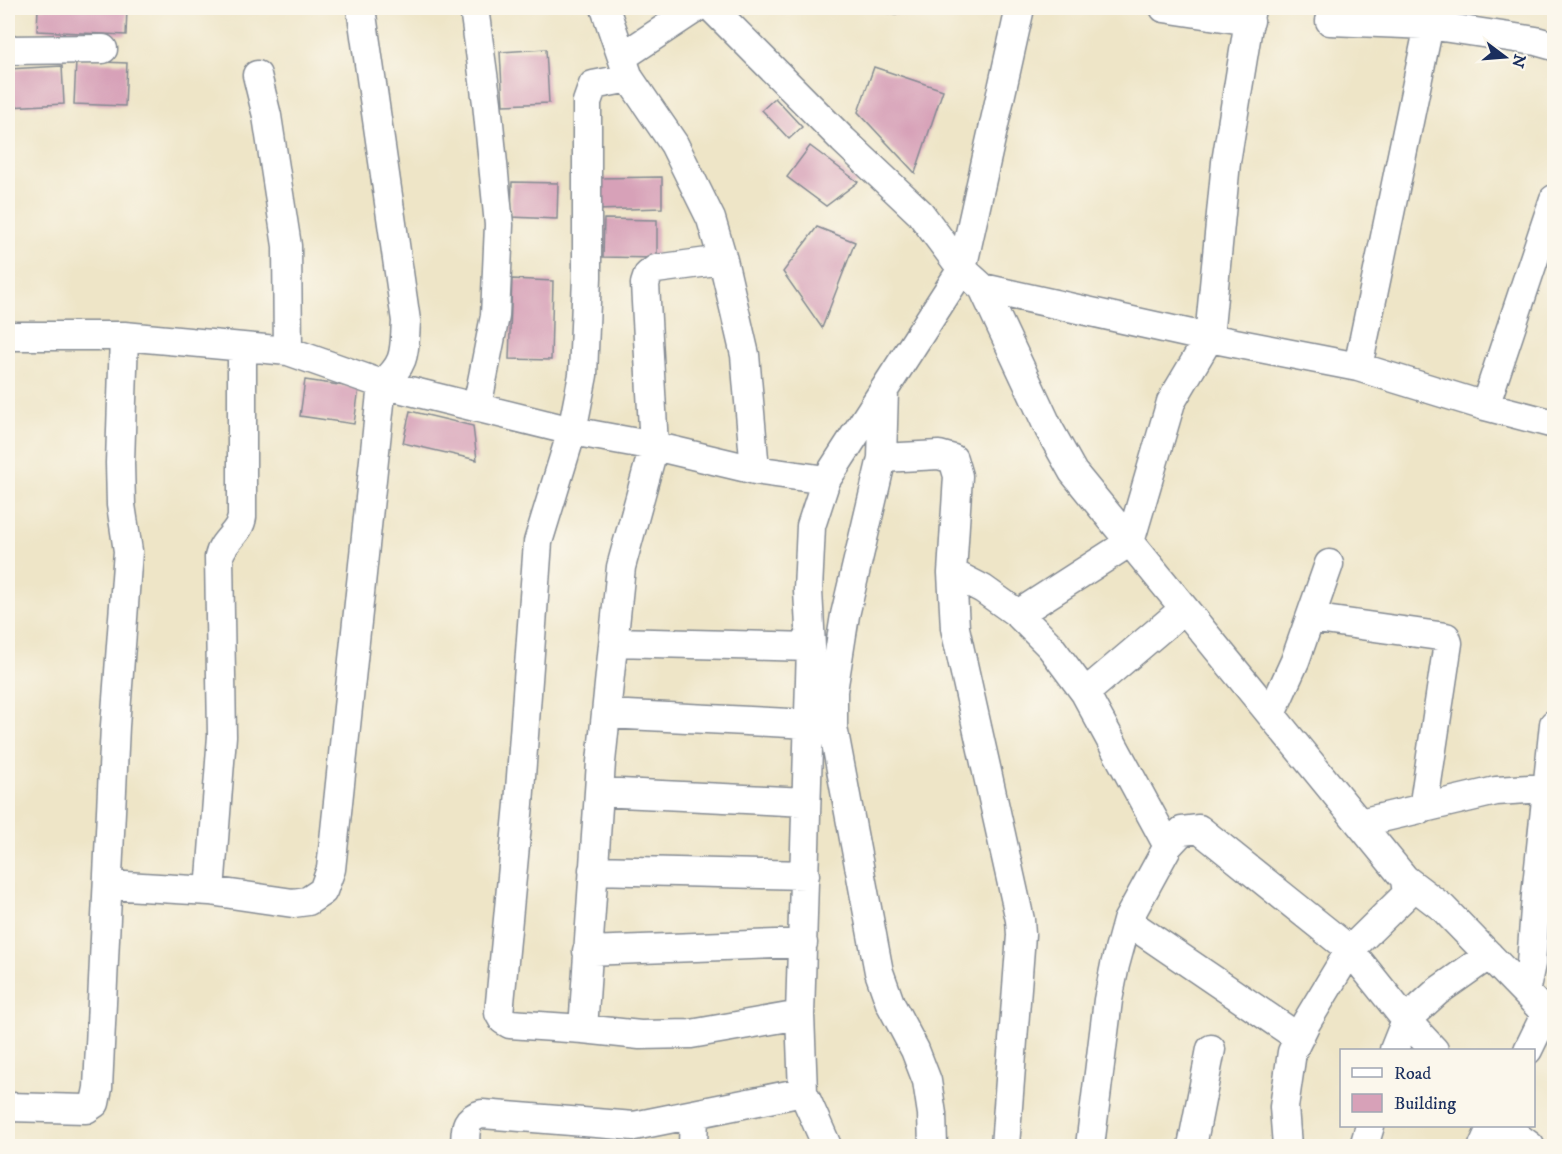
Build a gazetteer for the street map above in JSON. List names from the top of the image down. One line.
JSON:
{"legend":["Road","Building"],"north":"right"}
